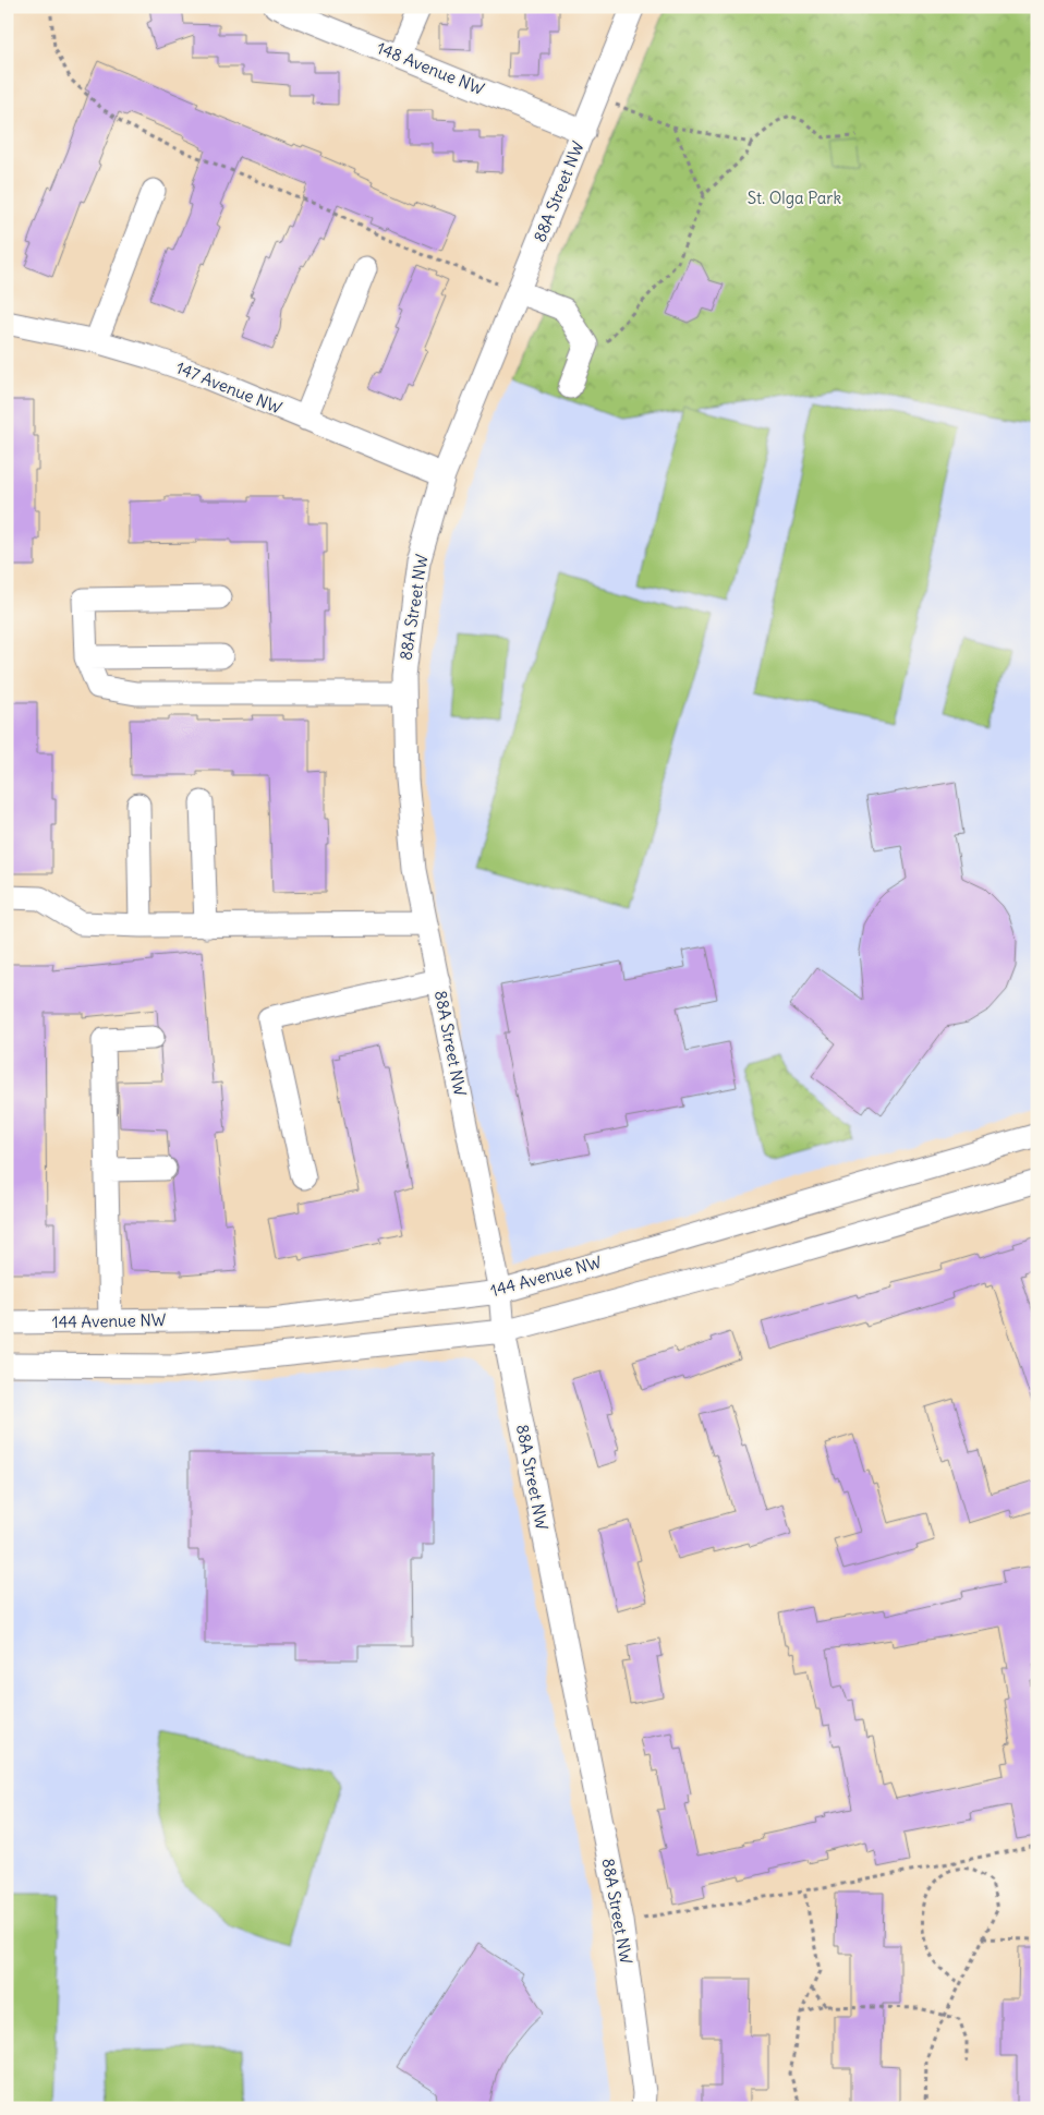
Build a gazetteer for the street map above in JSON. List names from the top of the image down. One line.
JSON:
{"streets":{"street":["148 Avenue NW","88A Street NW","147 Avenue NW","144 Avenue NW"]},"crossings":[["148 Avenue NW","88A Street NW"],["88A Street NW","147 Avenue NW"],["88A Street NW","144 Avenue NW"]],"parks":["St. Olga Park"]}
